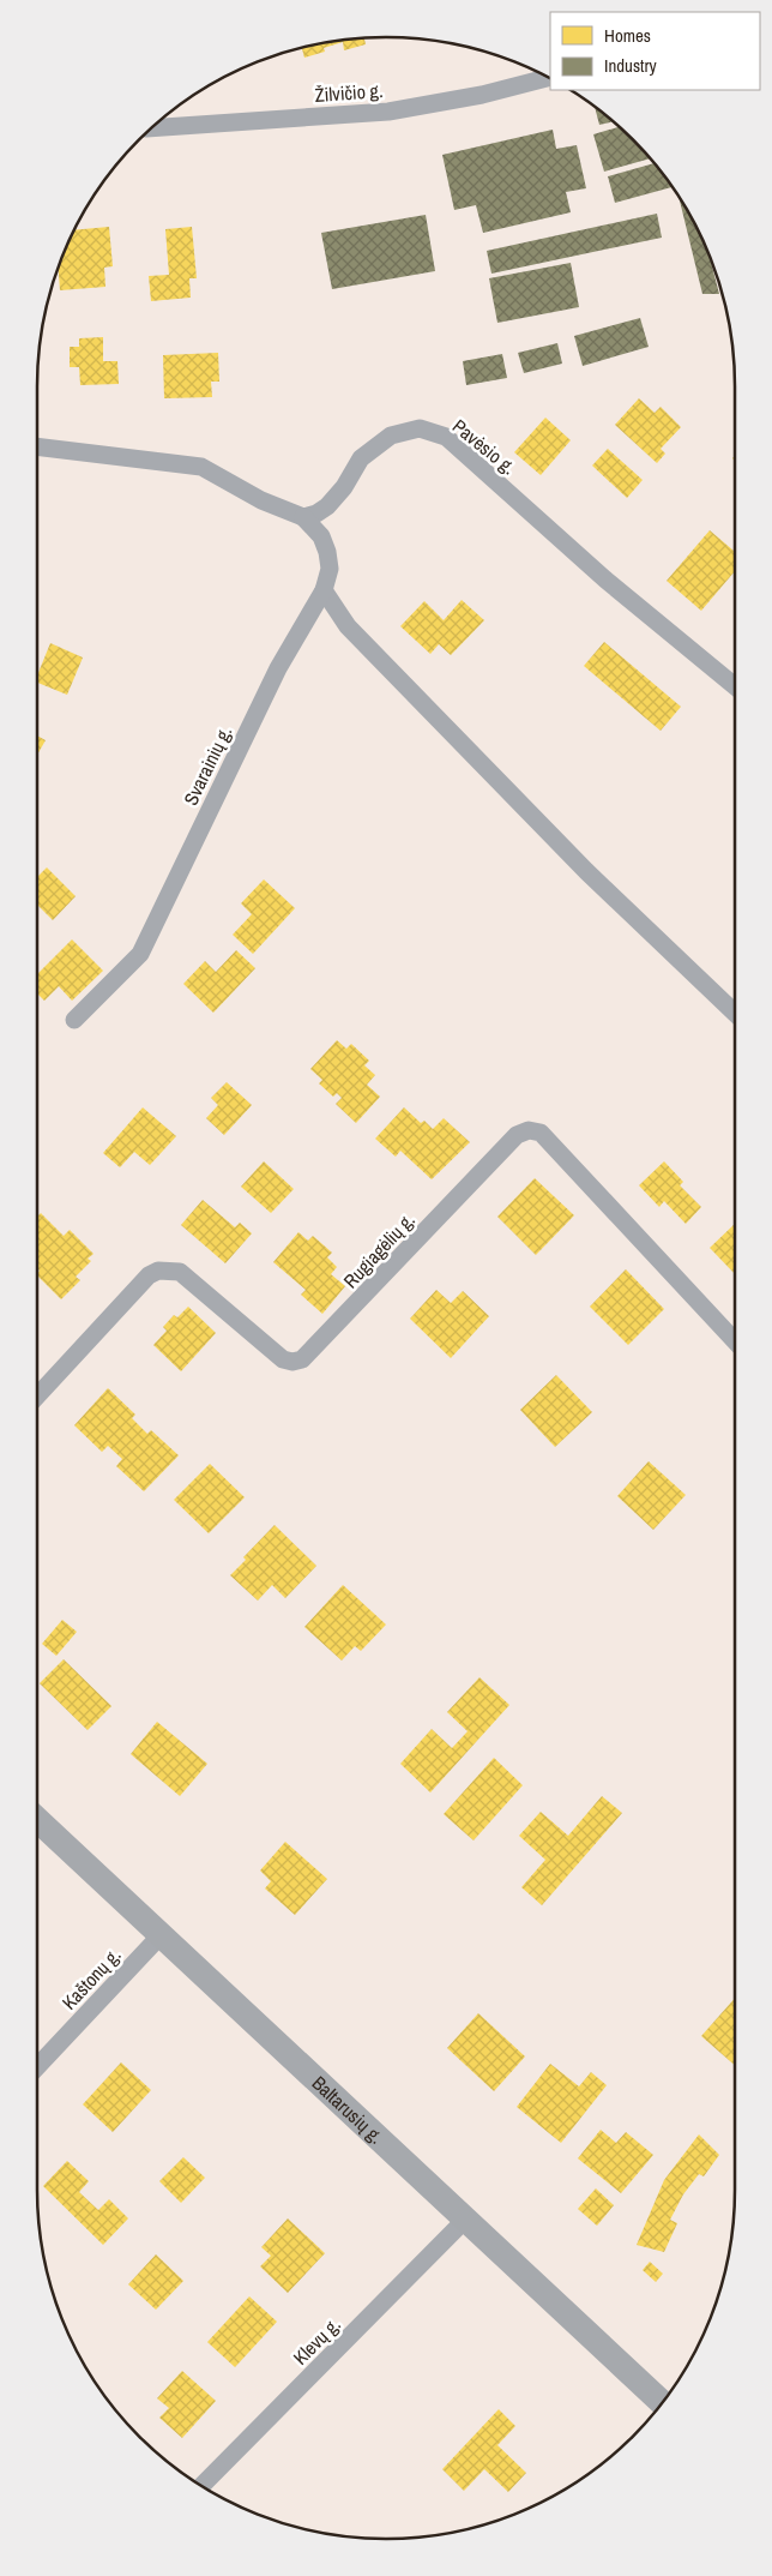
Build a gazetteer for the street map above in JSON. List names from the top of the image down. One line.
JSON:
{"streets":{"main road":["Baltarusių g."],"street":["Žilvičio g.","Pavėsio g.","Svarainių g.","Rugiagėlių g.","Kaštonų g.","Klevų g."]},"crossings":[["Pavėsio g.","Svarainių g."],["Kaštonų g.","Baltarusių g."],["Baltarusių g.","Klevų g."]],"legend":["Homes","Industry"]}
